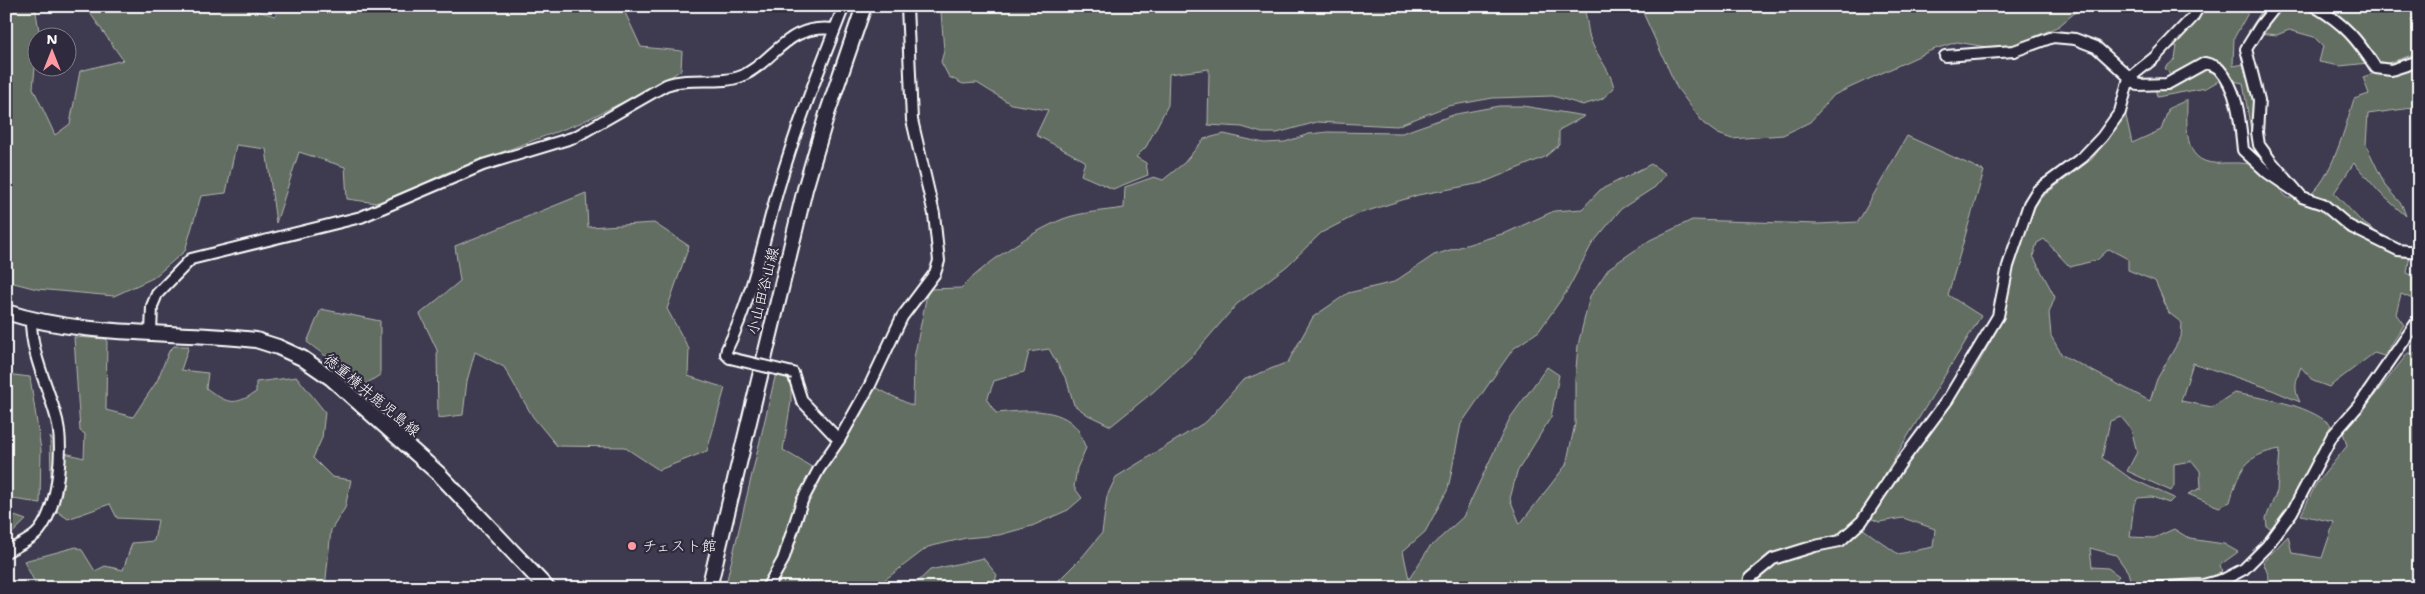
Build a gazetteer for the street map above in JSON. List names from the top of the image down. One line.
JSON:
{"streets":{"main road":["小山田谷山線","徳重横井鹿児島線"]},"places":["チェスト館"],"north":"top"}
